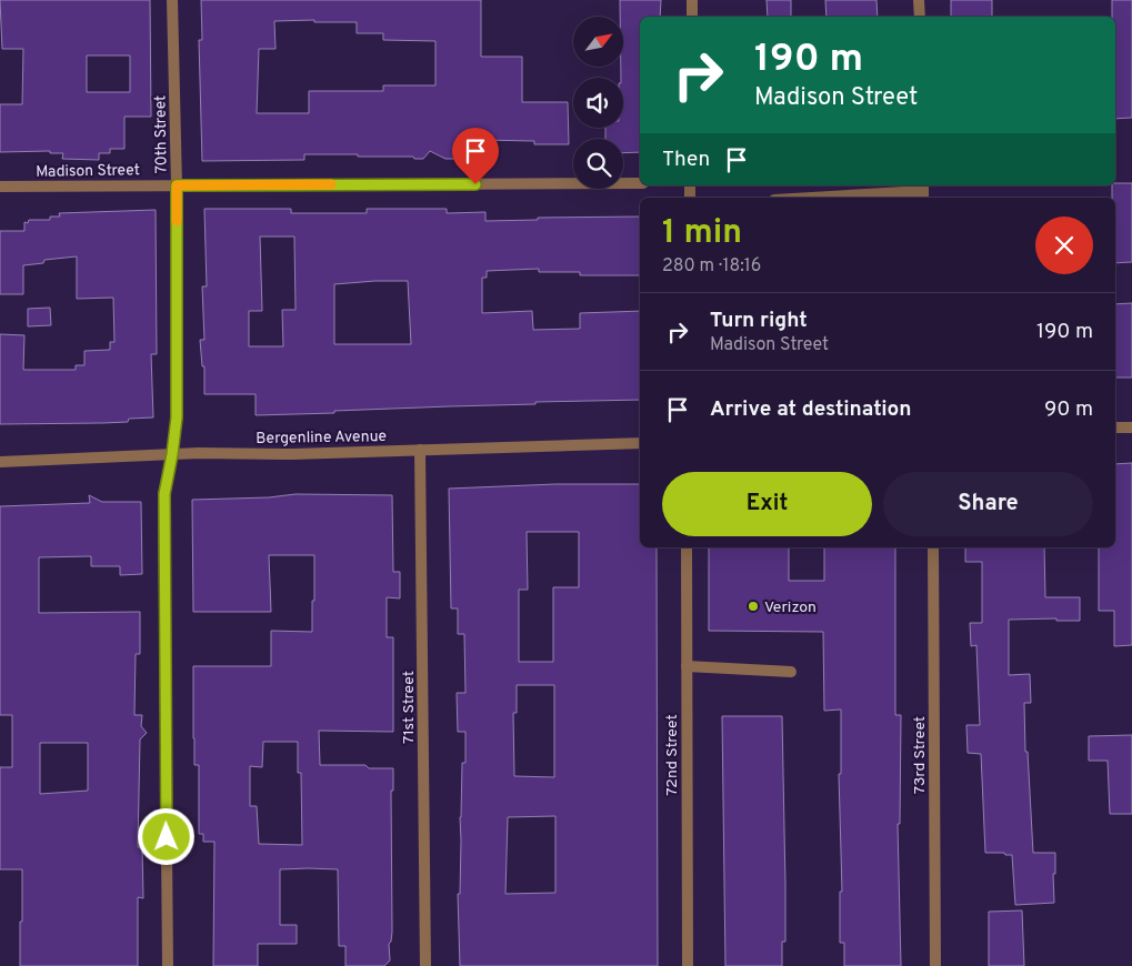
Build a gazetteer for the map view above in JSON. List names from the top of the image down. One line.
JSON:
{"streets":{"street":["70th Street","Madison Street","Bergenline Avenue","71st Street","72nd Street","73rd Street"]},"crossings":[["70th Street","Madison Street"],["70th Street","Bergenline Avenue"],["Bergenline Avenue","71st Street"]],"places":["Verizon"],"north":"top right","page":{"turn":["190 m","Madison Street"],"then":"Then","heading":["1 min","280 m · 18:16"],"list":[{"name":"Turn right","note":"Madison Street","value":"190 m"},{"name":"Arrive at destination","value":"90 m"}],"buttons":["Exit","Share"]}}
